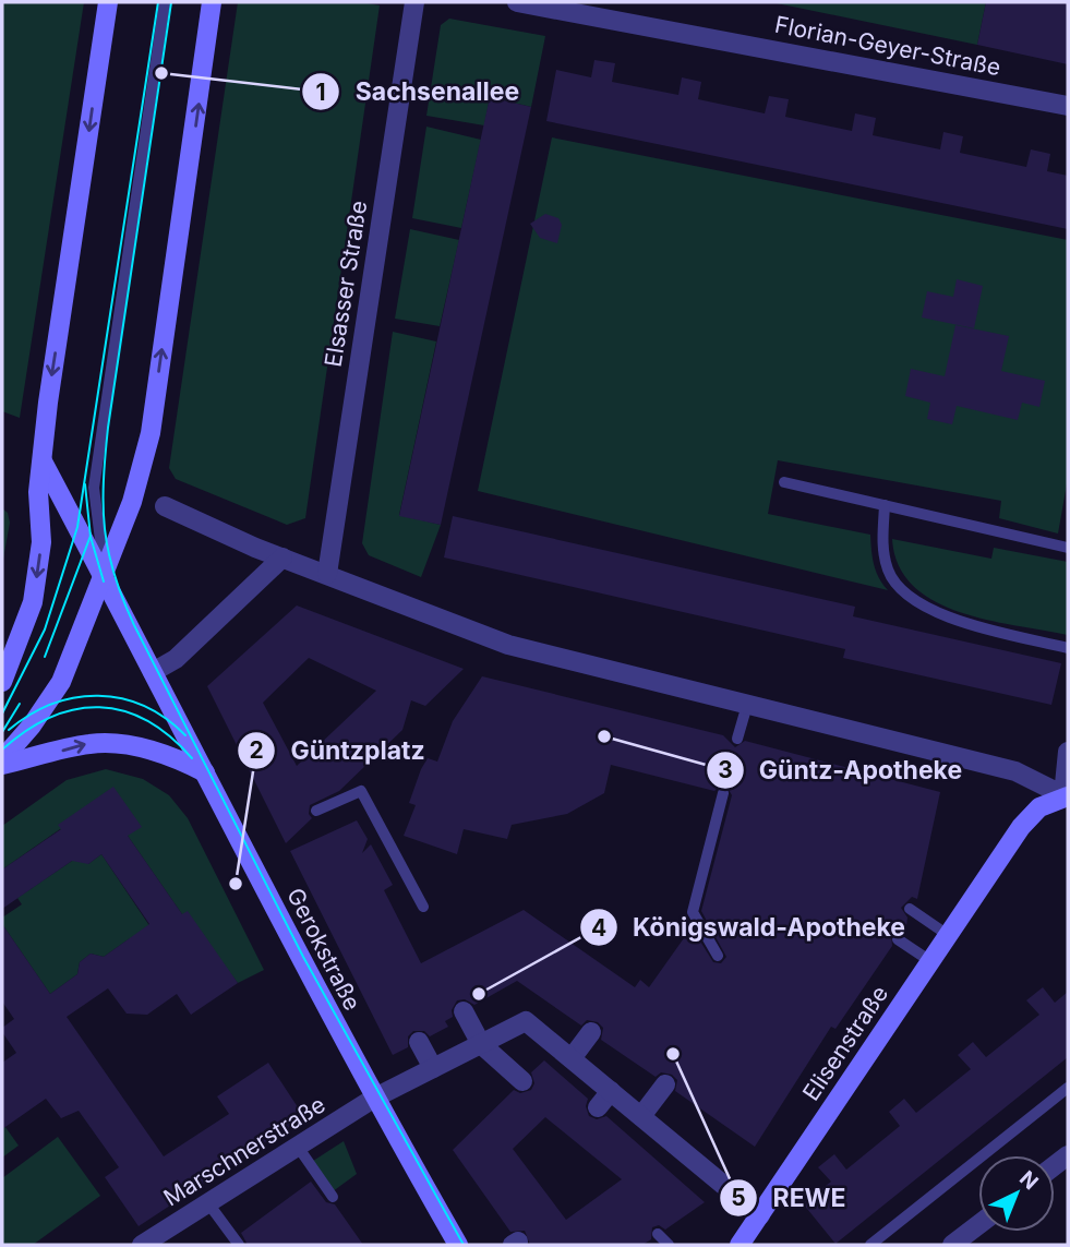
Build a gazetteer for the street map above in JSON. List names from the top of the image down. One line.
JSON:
{"streets":{"street":["Florian-Geyer-Straße","Elsasser Straße","Gerokstraße","Elisenstraße","Marschnerstraße"]},"crossings":[["Gerokstraße","Marschnerstraße"]],"places":["Sachsenallee","Güntz-Apotheke","Güntzplatz","Königswald-Apotheke","REWE"],"north":"top right"}
